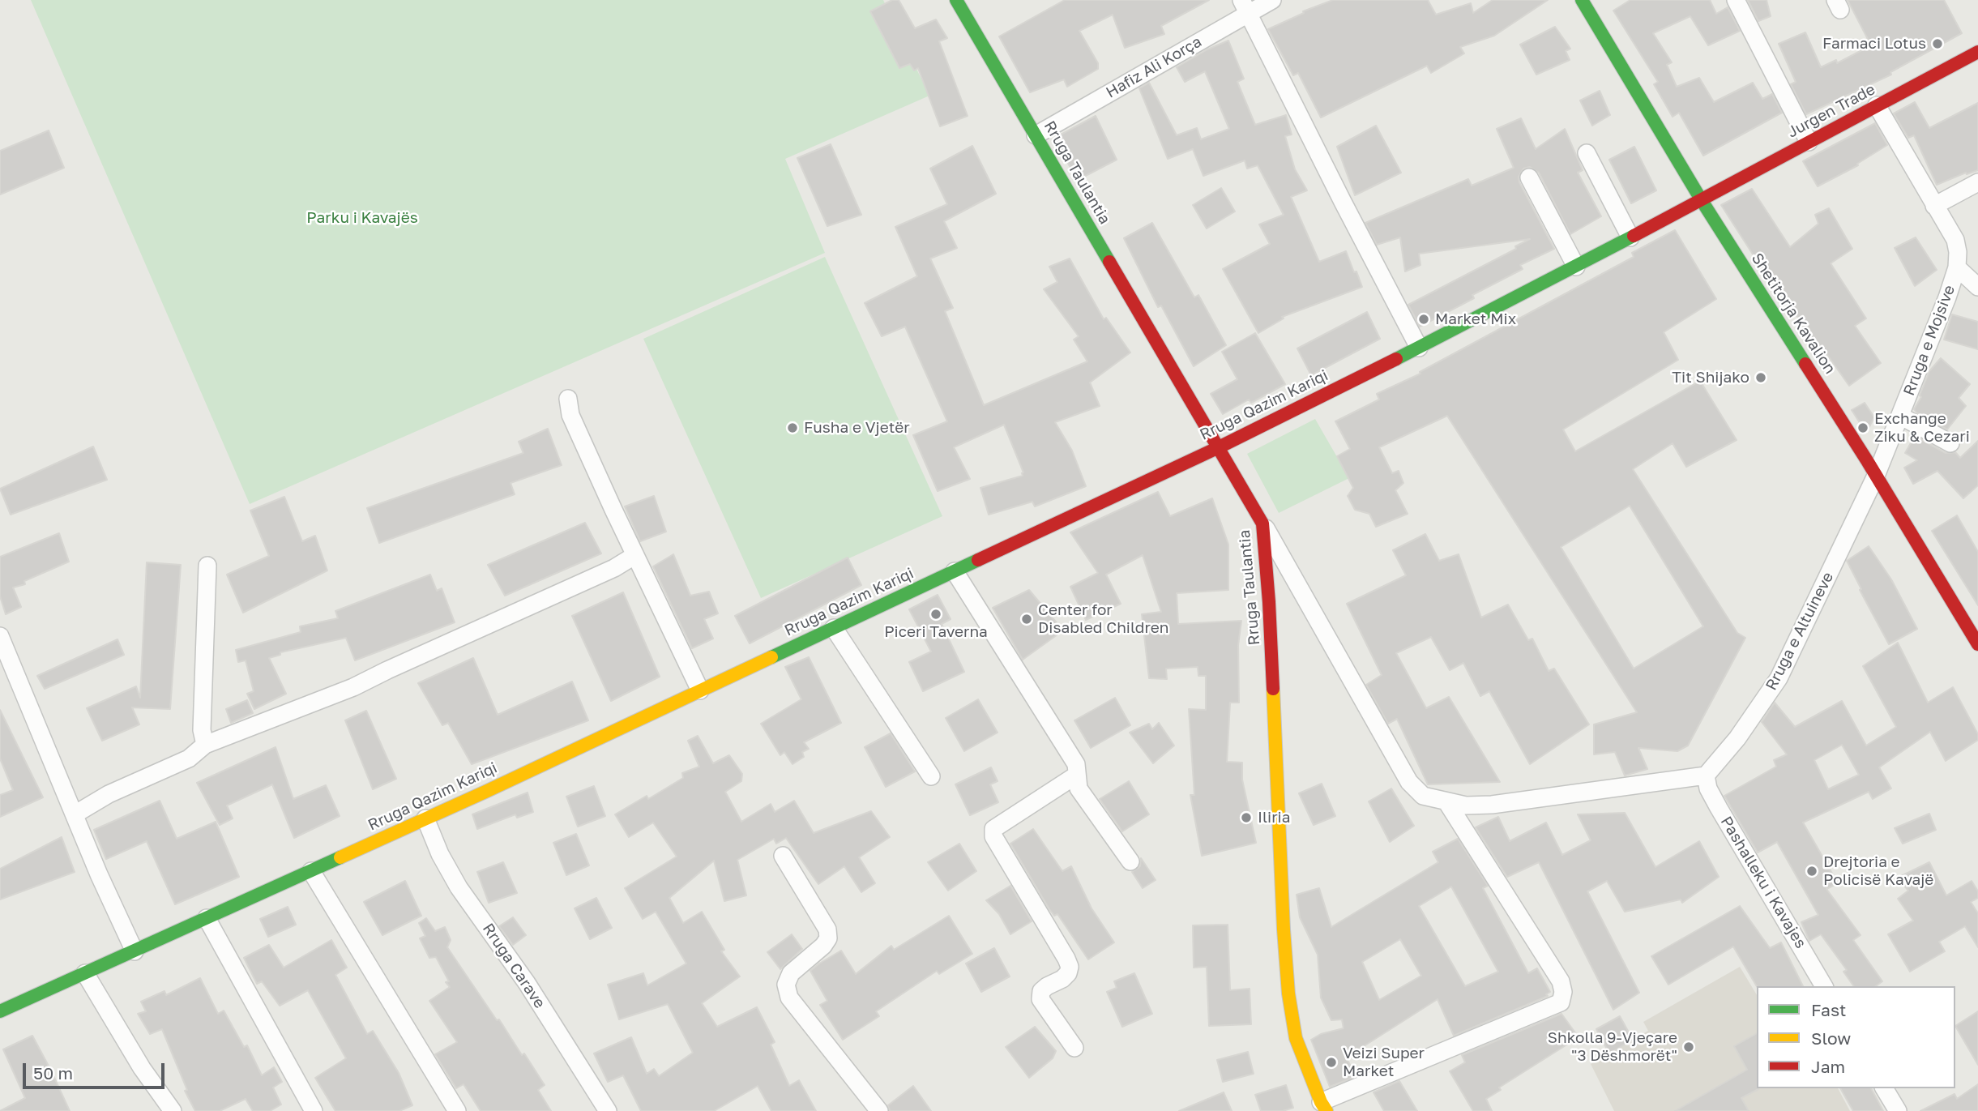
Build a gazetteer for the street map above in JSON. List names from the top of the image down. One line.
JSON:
{"streets":{"street":["Hafiz Ali Korça","Jurgen Trade","Rruga Taulantia","Shetitorja Kavalion","Rruga e Mojsive","Rruga Qazim Kariqi","Rruga e Altuineve","Pashalleku i Kavajes","Rruga Carave"]},"crossings":[["Hafiz Ali Korça","Rruga Taulantia"],["Jurgen Trade","Shetitorja Kavalion"],["Jurgen Trade","Rruga e Mojsive"],["Jurgen Trade","Rruga Qazim Kariqi"],["Rruga Taulantia","Rruga Qazim Kariqi"],["Shetitorja Kavalion","Rruga e Mojsive"],["Shetitorja Kavalion","Rruga Qazim Kariqi"],["Shetitorja Kavalion","Rruga e Altuineve"],["Rruga e Mojsive","Rruga e Altuineve"],["Rruga Qazim Kariqi","Rruga Carave"],["Rruga e Altuineve","Pashalleku i Kavajes"]],"parks":["Parku i Kavajës"],"places":["Farmaci Lotus","Market Mix","Tit Shijako","Fusha e Vjetër","Exchange Ziku & Cezari","Piceri Taverna","Center for Disabled Children","Iliria","Drejtoria e Policisë Kavajë","Shkolla 9-Vjeçare \"3 Dëshmorët\"","Veizi Super Market"],"legend":["Fast","Slow","Jam"],"scale_bar":"50 m"}
